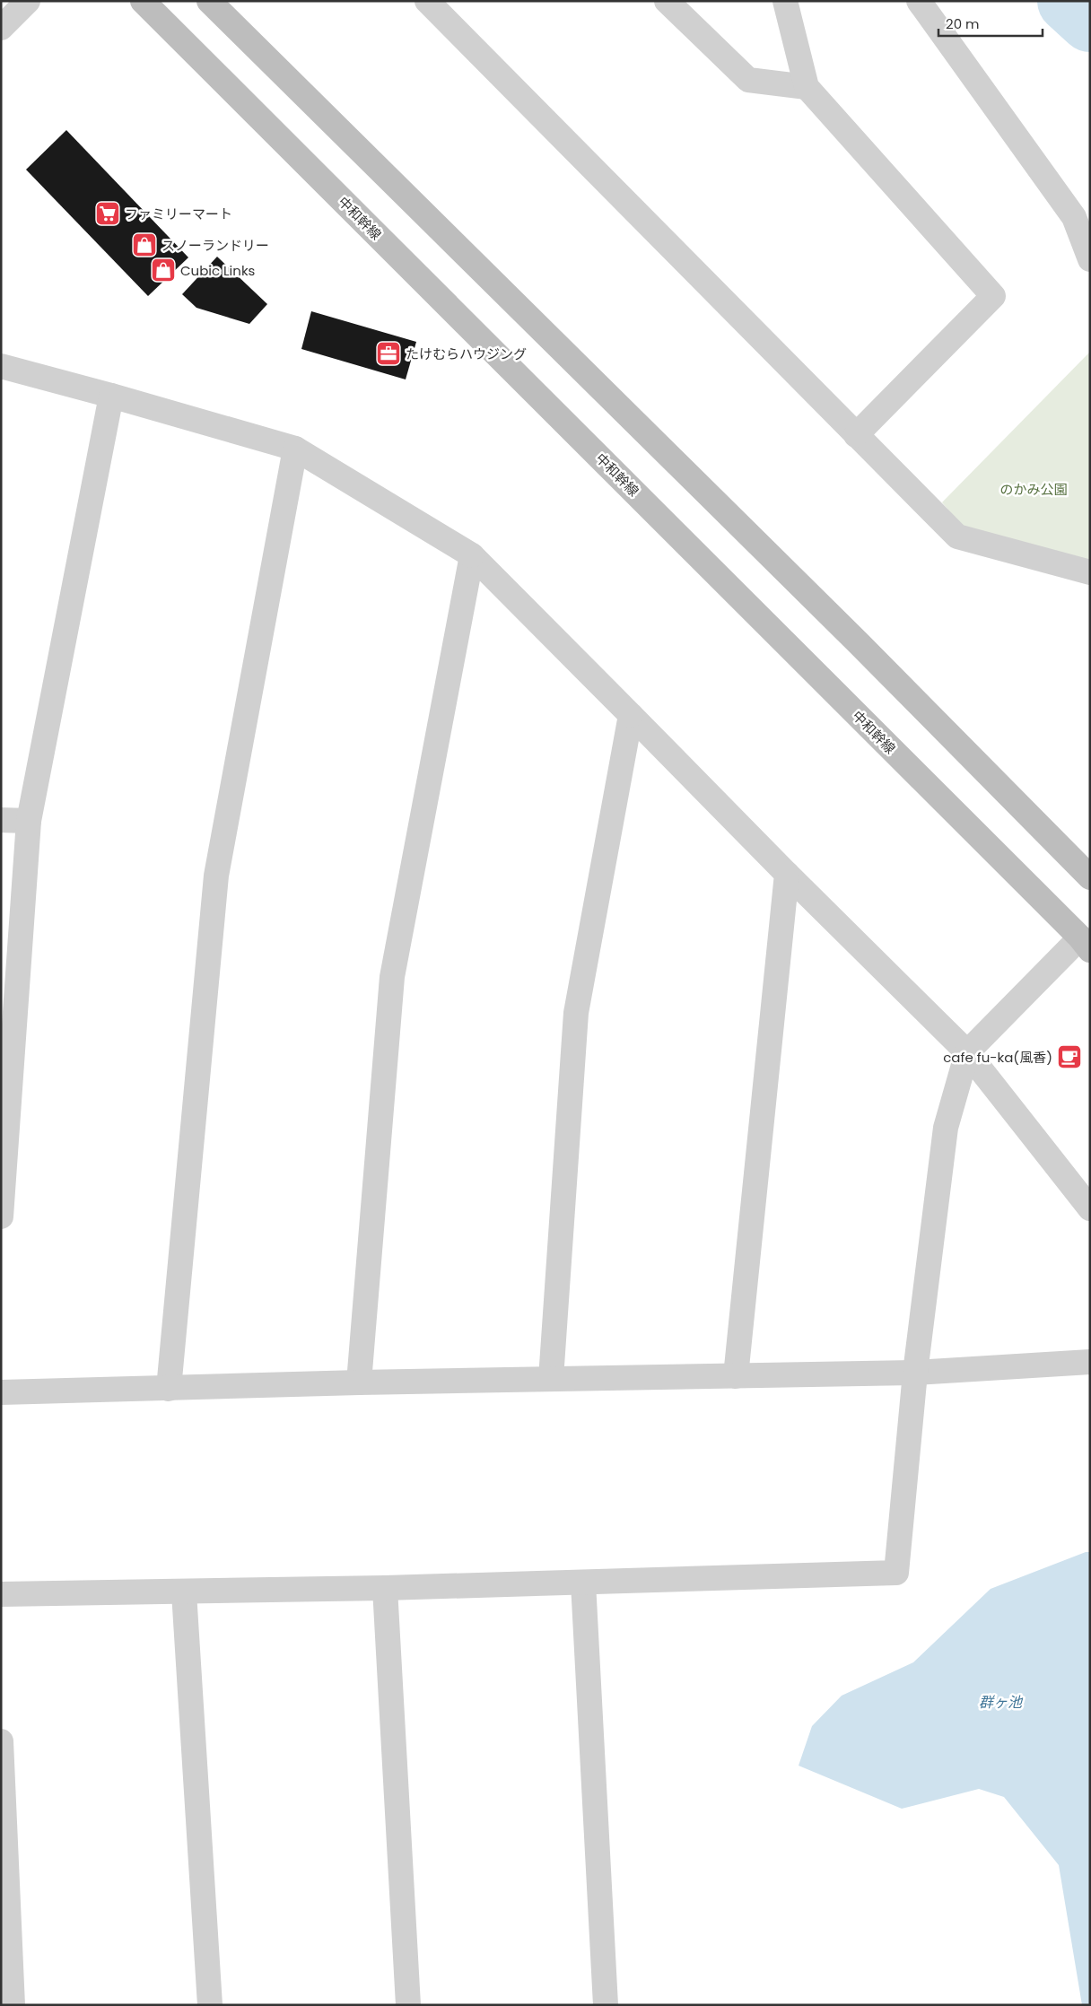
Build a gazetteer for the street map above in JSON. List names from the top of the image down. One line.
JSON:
{"streets":{"main road":["中和幹線"]},"water":["群ヶ池"],"parks":["のかみ公園"],"places":{"supermarket":["ファミリーマート"],"shop":["スノーランドリー","Cubic Links"],"office":["たけむらハウジング"],"cafe":["cafe fu-ka(風香)"]},"scale_bar":"20 m"}
